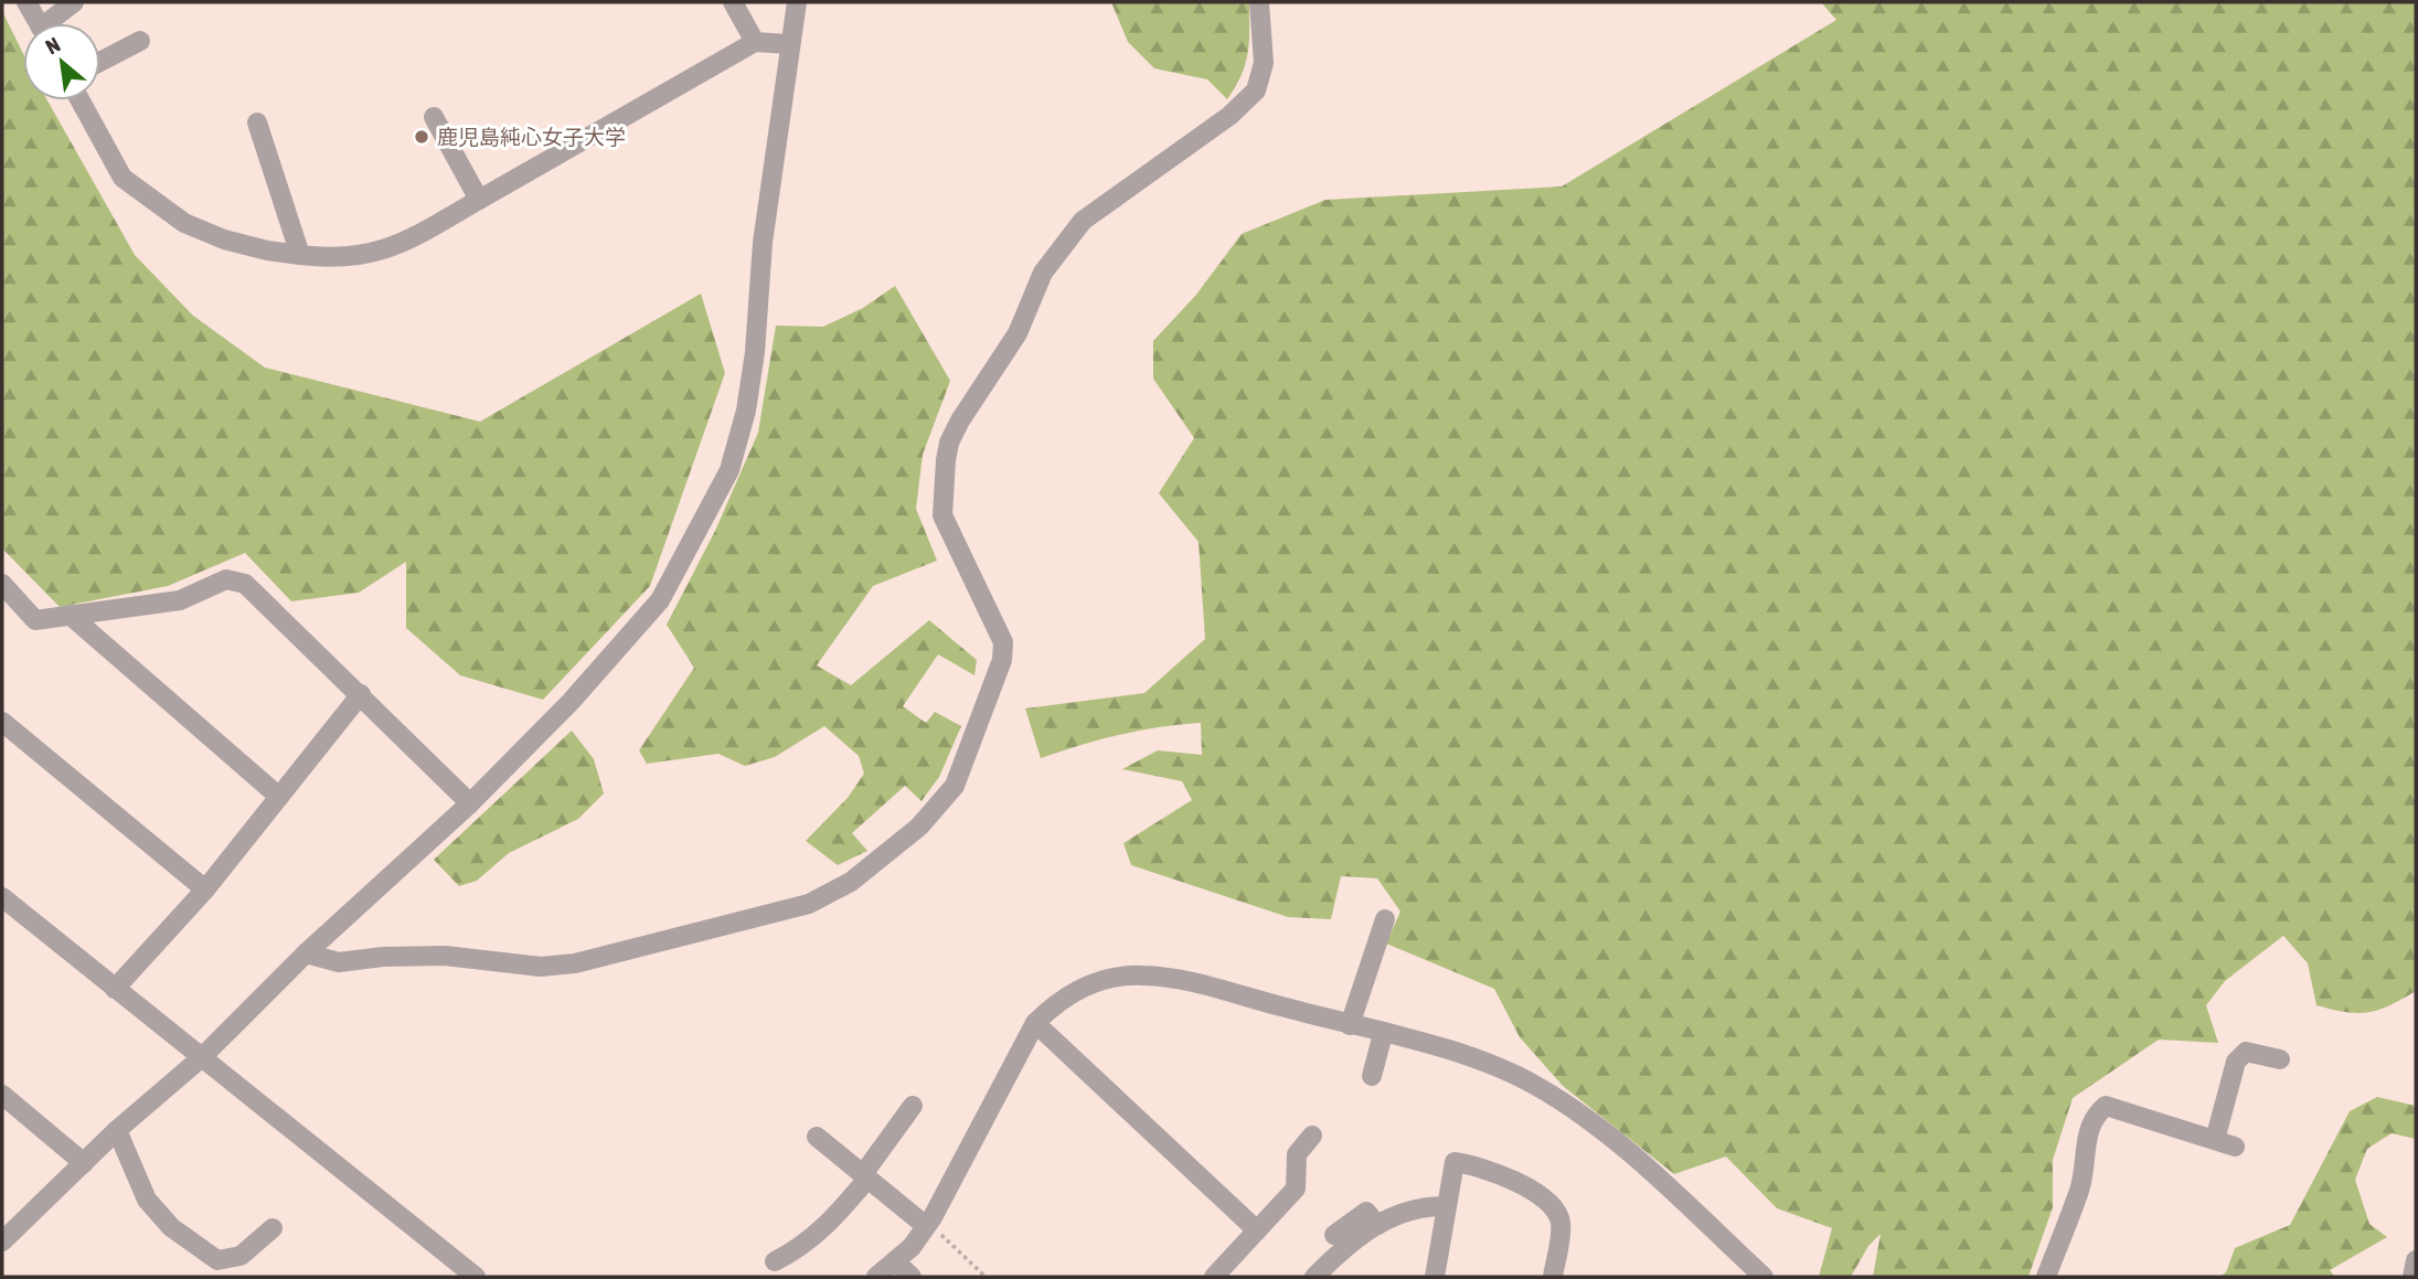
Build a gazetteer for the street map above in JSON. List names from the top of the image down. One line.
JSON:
{"places":["鹿児島純心女子大学"],"north":"top left"}
